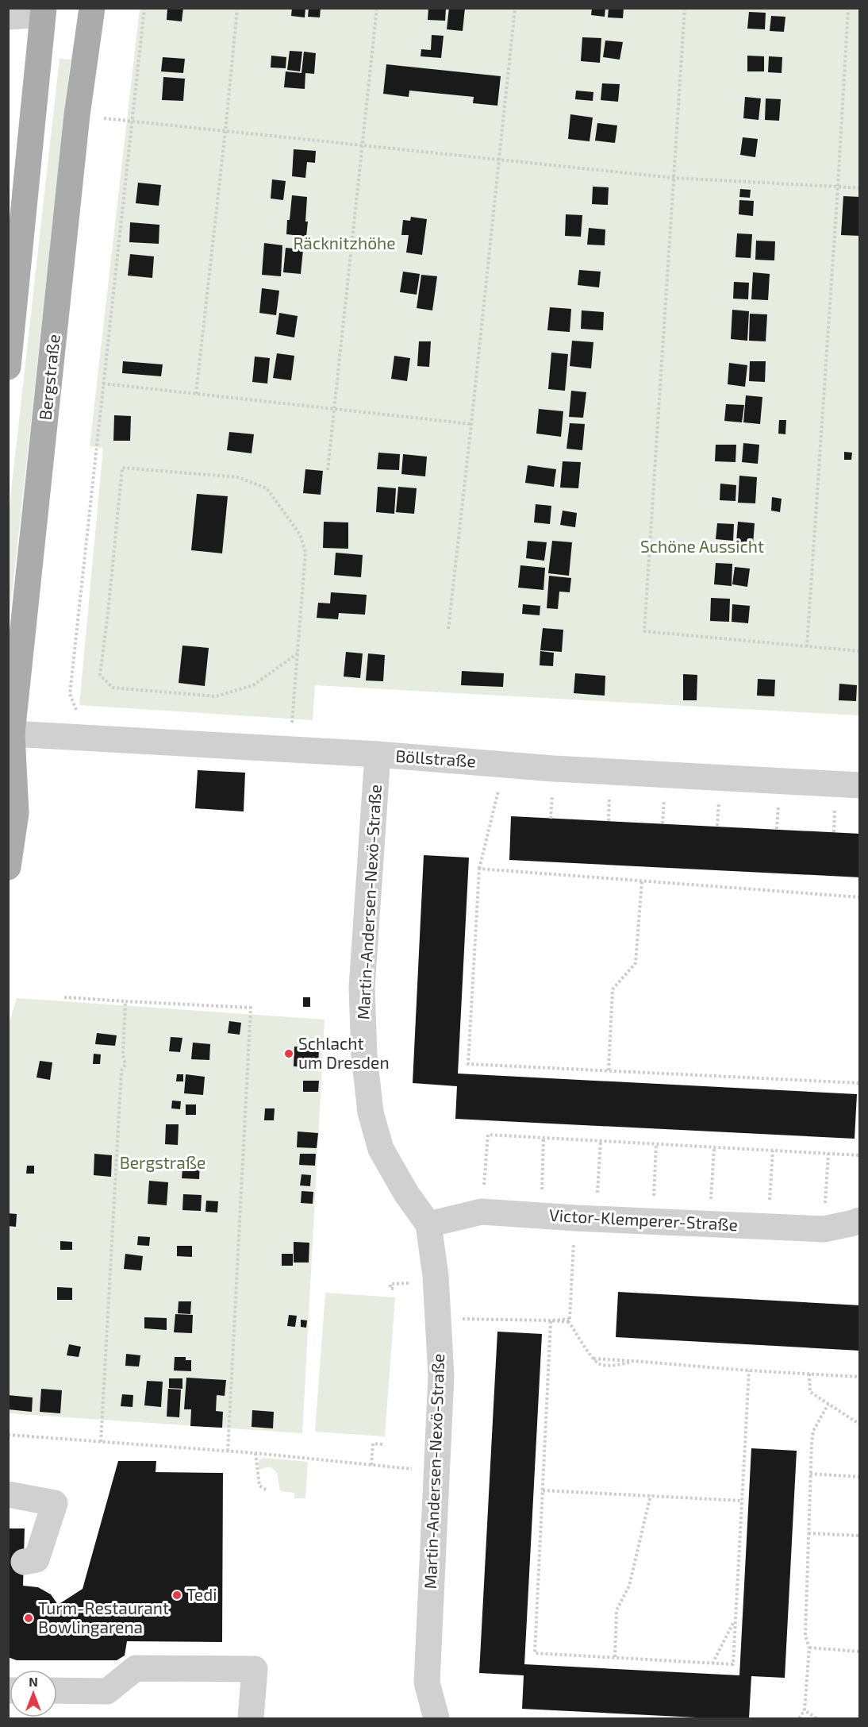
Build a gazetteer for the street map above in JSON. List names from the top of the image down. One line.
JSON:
{"streets":{"main road":["Bergstraße"],"street":["Böllstraße","Martin-Andersen-Nexö-Straße","Victor-Klemperer-Straße"]},"crossings":[["Bergstraße","Böllstraße"],["Böllstraße","Martin-Andersen-Nexö-Straße"],["Martin-Andersen-Nexö-Straße","Victor-Klemperer-Straße"]],"parks":["Räcknitzhöhe","Schöne Aussicht","Bergstraße"],"places":["Schlacht um Dresden","Tedi","Turm-Restaurant Bowlingarena"],"north":"top"}
